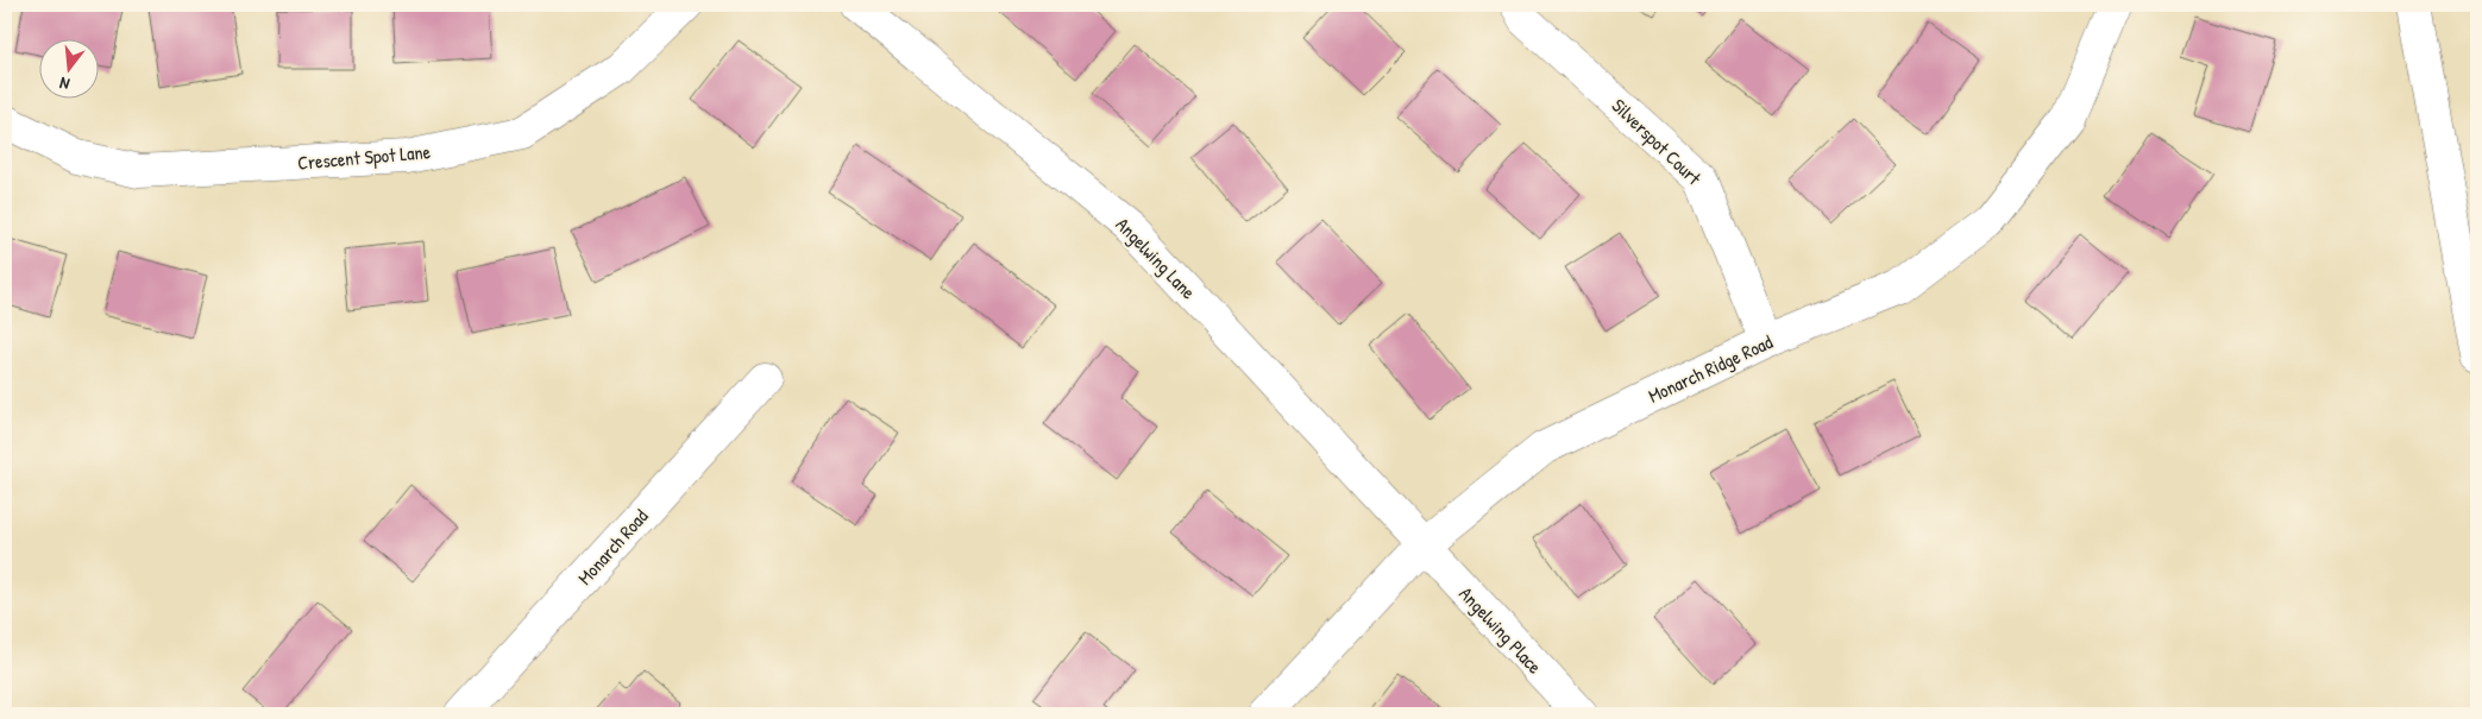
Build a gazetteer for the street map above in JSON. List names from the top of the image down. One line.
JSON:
{"streets":{"street":["Silverspot Court","Crescent Spot Lane","Angelwing Lane","Monarch Ridge Road","Monarch Road","Angelwing Place"]},"crossings":[["Silverspot Court","Monarch Ridge Road"],["Angelwing Lane","Monarch Ridge Road"],["Angelwing Lane","Angelwing Place"],["Monarch Ridge Road","Angelwing Place"]],"north":"bottom"}
